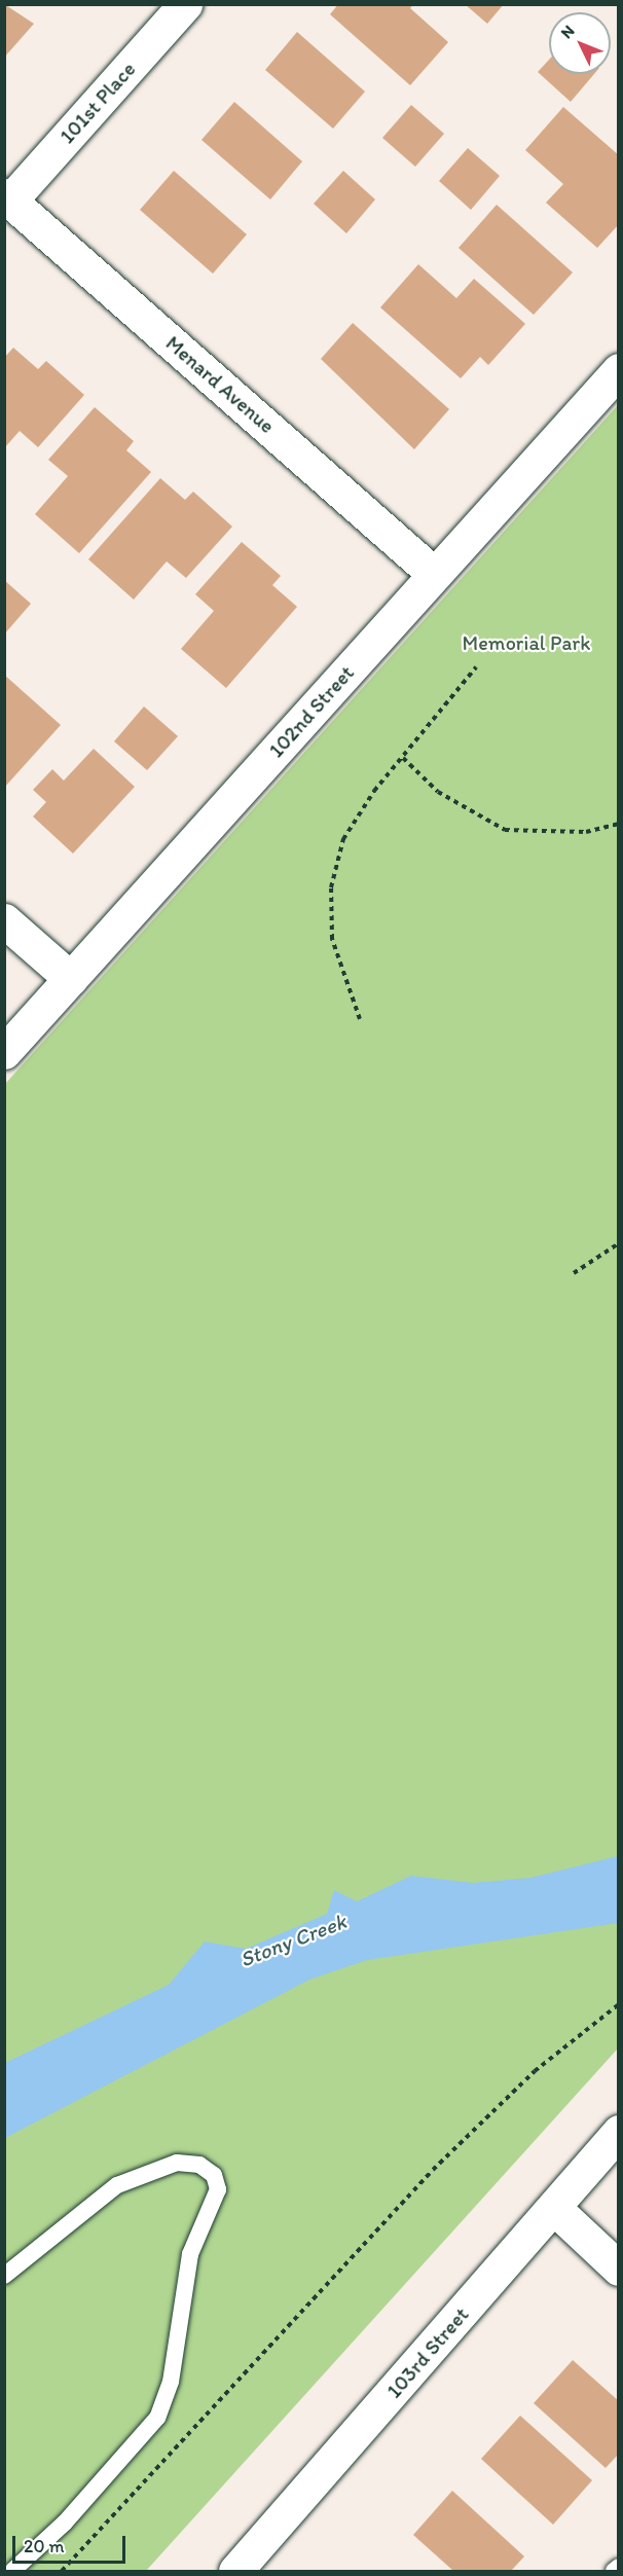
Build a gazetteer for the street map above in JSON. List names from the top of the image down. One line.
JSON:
{"streets":{"street":["101st Place","Menard Avenue","102nd Street","103rd Street"]},"crossings":[["101st Place","Menard Avenue"],["Menard Avenue","102nd Street"]],"water":["Stony Creek"],"parks":["Memorial Park"],"scale_bar":"20 m","north":"top left"}
